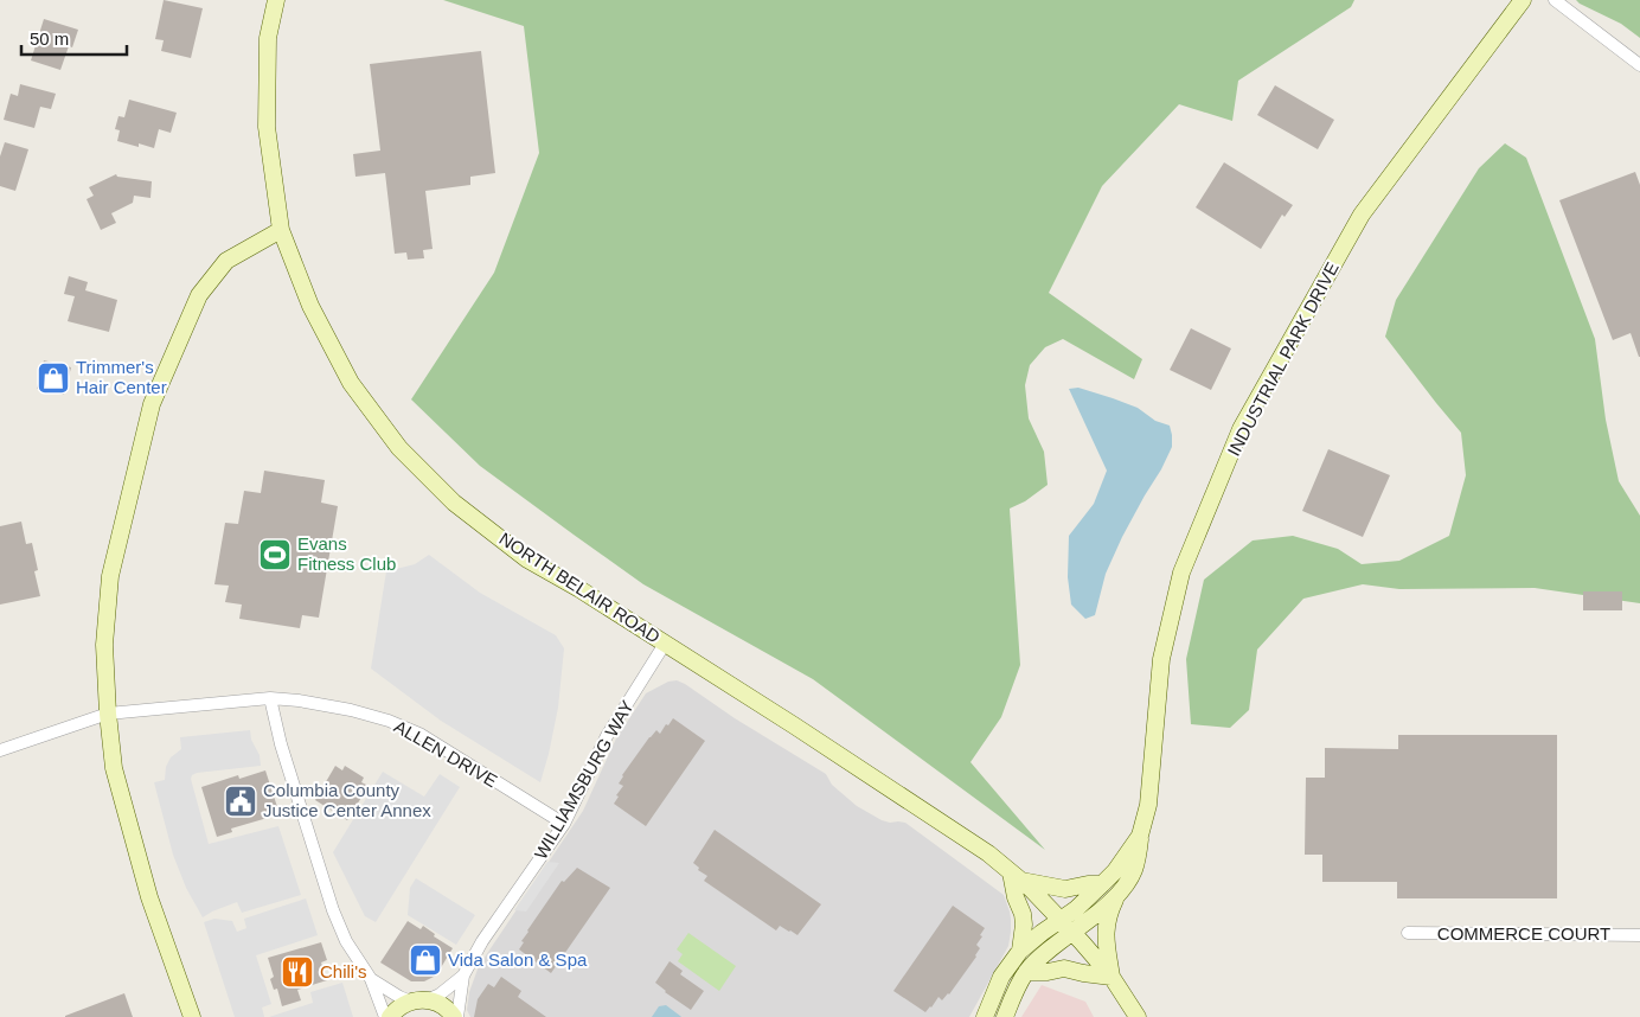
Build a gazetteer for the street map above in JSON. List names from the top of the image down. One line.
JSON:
{"streets":{"street":["INDUSTRIAL PARK DRIVE","NORTH BELAIR ROAD","ALLEN DRIVE","WILLIAMSBURG WAY","COMMERCE COURT"]},"crossings":[["INDUSTRIAL PARK DRIVE","NORTH BELAIR ROAD"],["NORTH BELAIR ROAD","WILLIAMSBURG WAY"],["ALLEN DRIVE","WILLIAMSBURG WAY"]],"places":{"shop":["Trimmer's Hair Center","Vida Salon & Spa"],"sports":["Evans Fitness Club"],"public building":["Columbia County Justice Center Annex"],"restaurant":["Chili's"]},"scale_bar":"50 m"}
